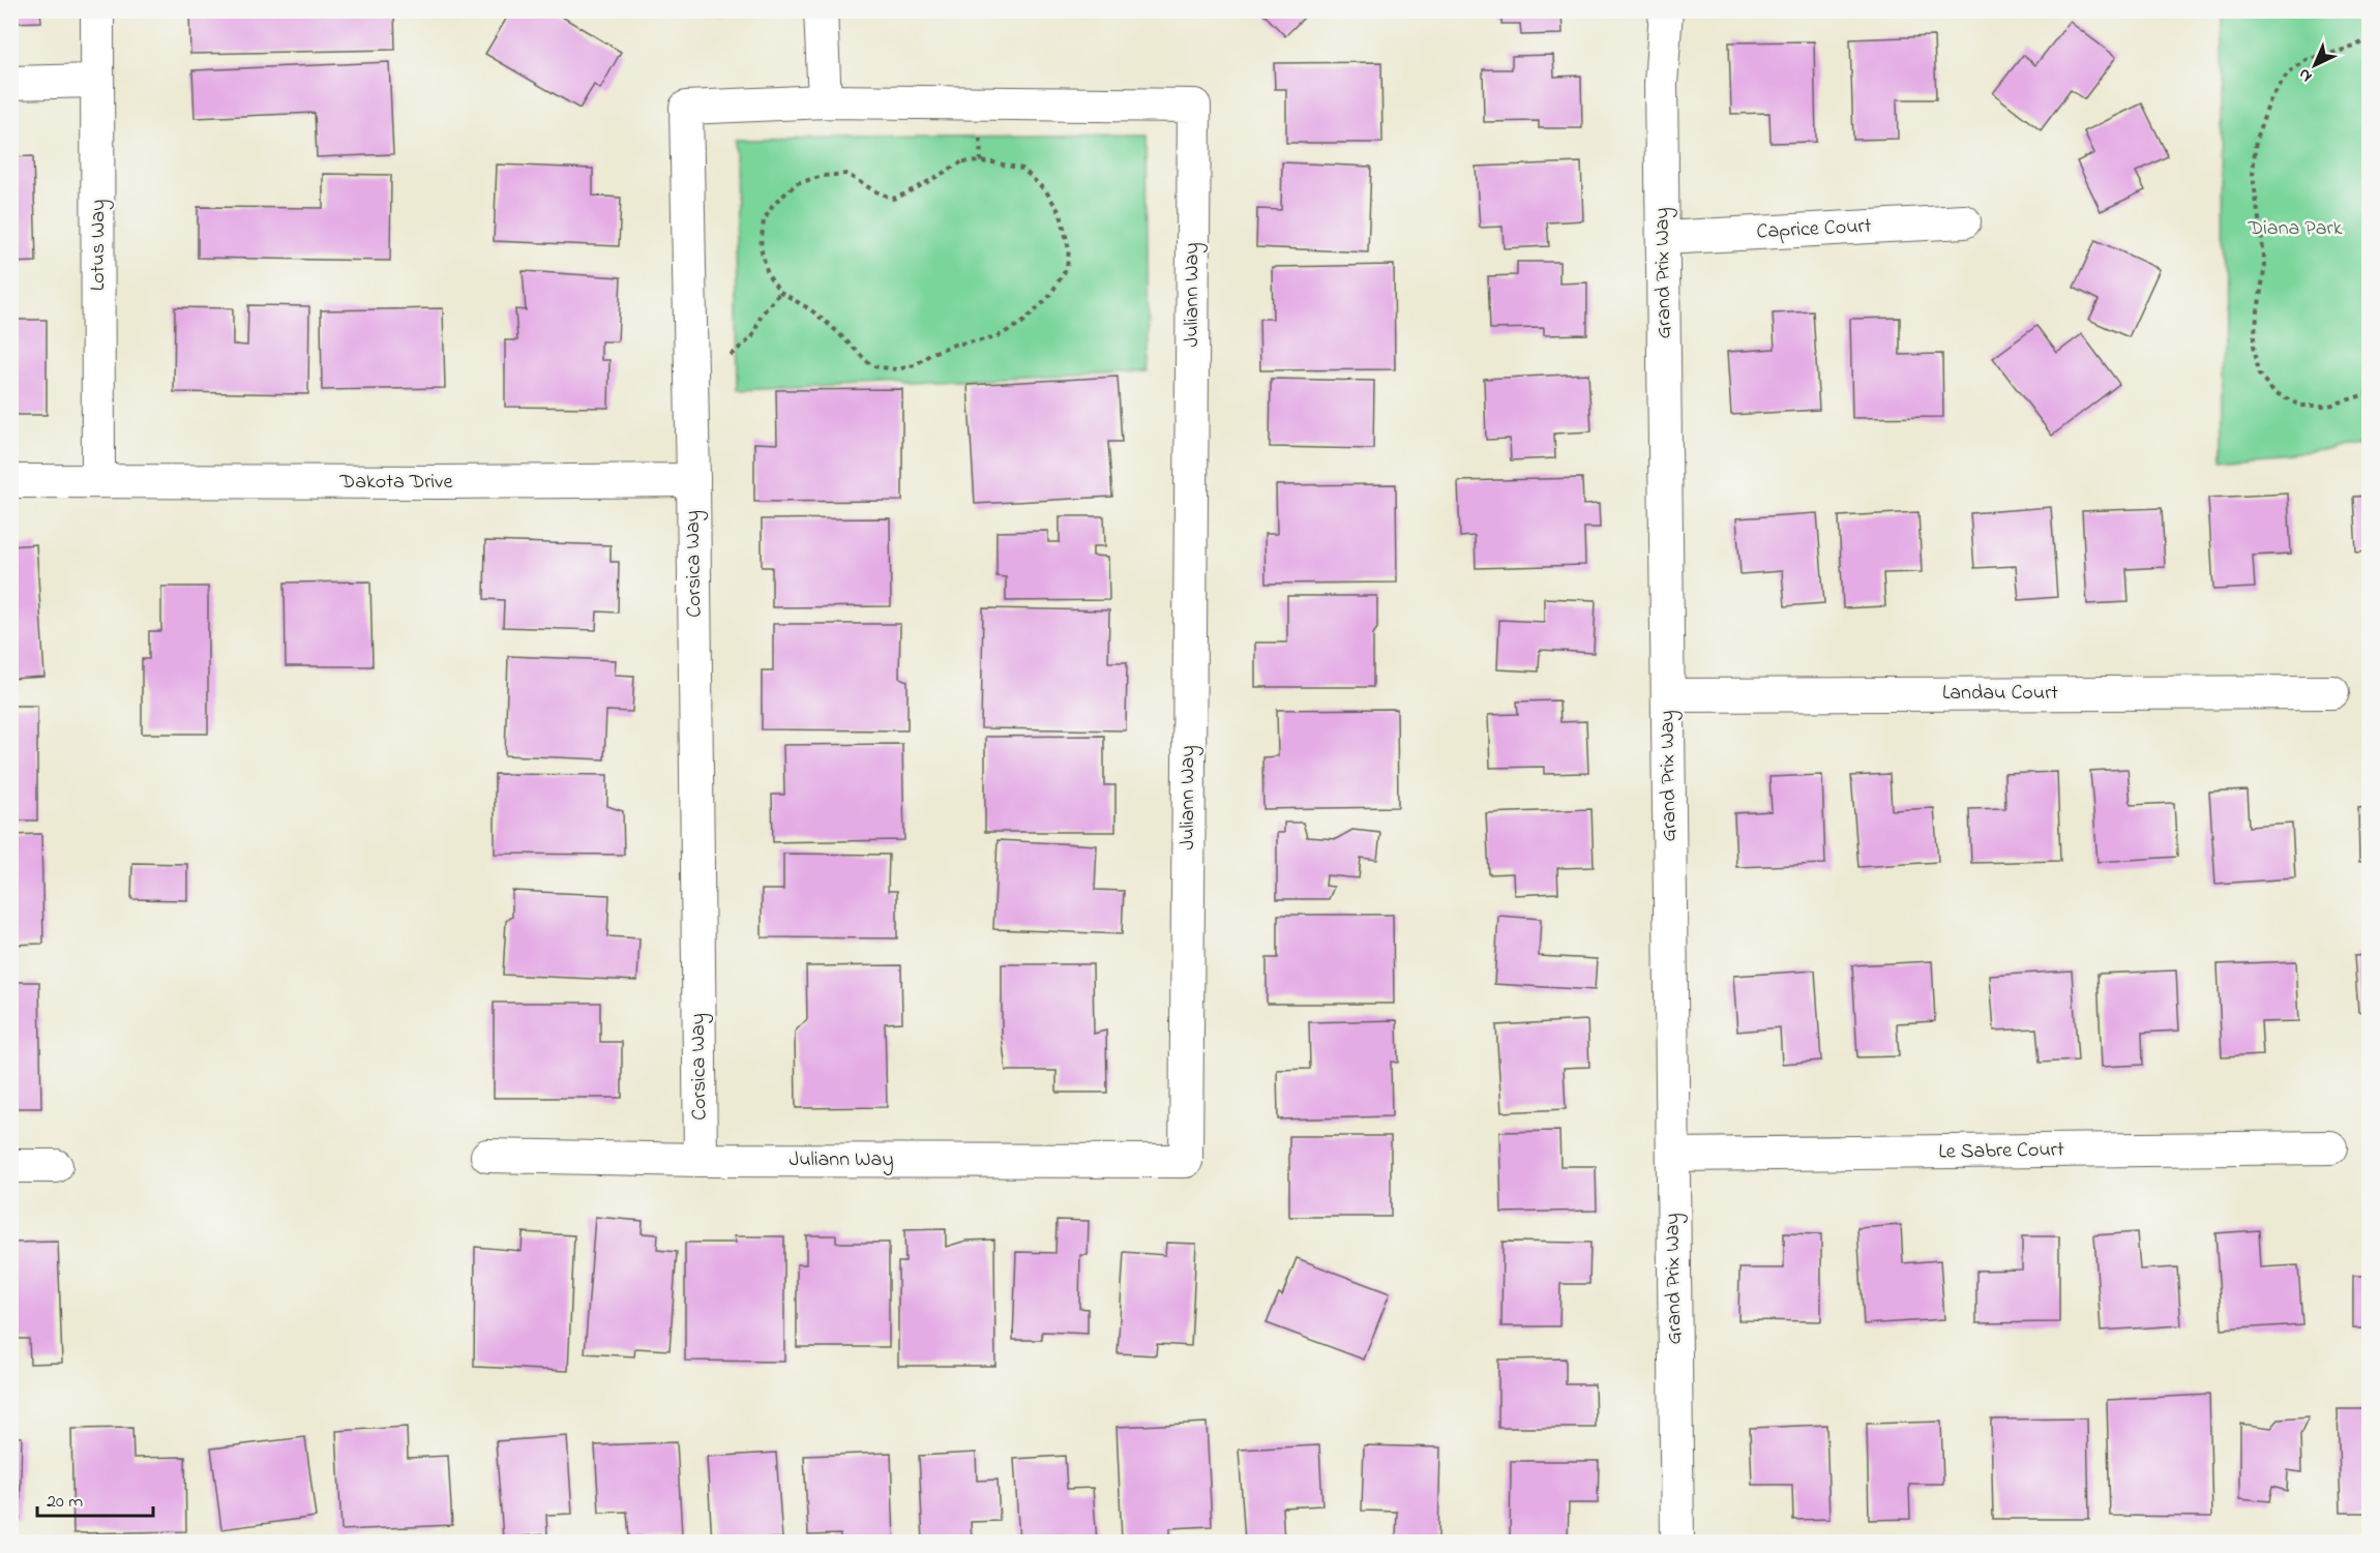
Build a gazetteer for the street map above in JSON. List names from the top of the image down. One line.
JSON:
{"streets":{"street":["Caprice Court","Lotus Way","Grand Prix Way","Juliann Way","Dakota Drive","Corsica Way","Landau Court","Le Sabre Court"]},"crossings":[["Caprice Court","Grand Prix Way"],["Lotus Way","Dakota Drive"],["Grand Prix Way","Landau Court"],["Grand Prix Way","Le Sabre Court"],["Juliann Way","Corsica Way"],["Dakota Drive","Corsica Way"]],"parks":["Diana Park"],"scale_bar":"20 m","north":"bottom left"}
